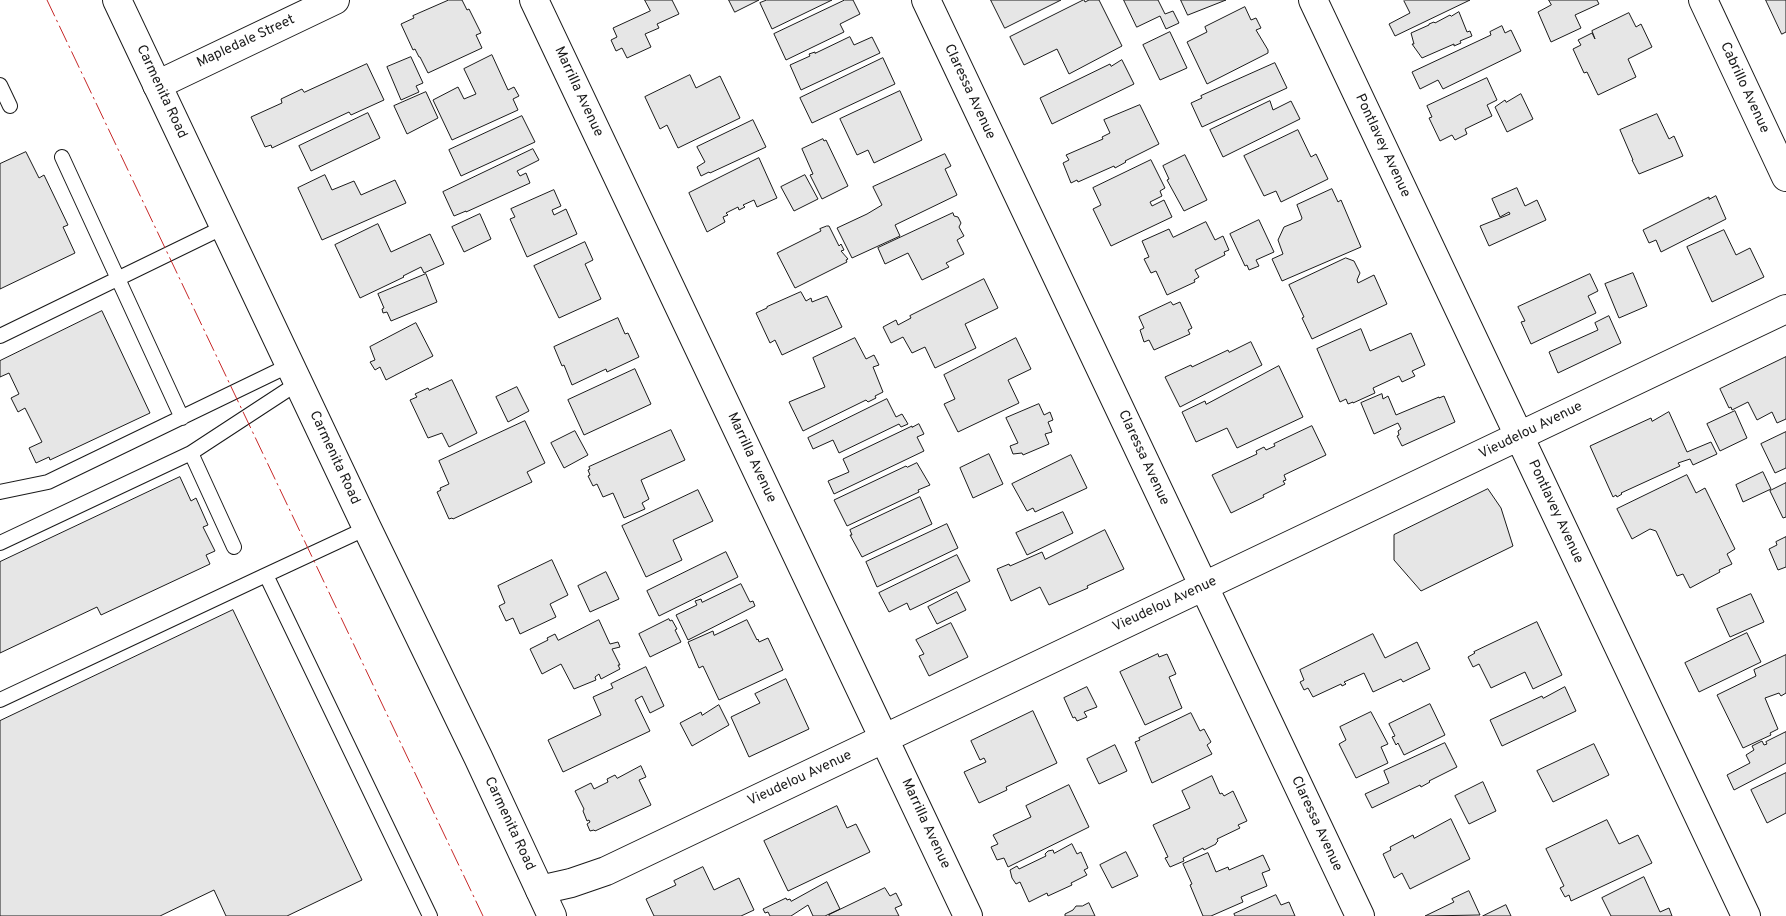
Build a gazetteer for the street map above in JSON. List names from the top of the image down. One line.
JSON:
{"streets":{"street":["Mapledale Street","Cabrillo Avenue","Carmenita Road","Marrilla Avenue","Claressa Avenue","Pontlavey Avenue","Vieudelou Avenue"]},"crossings":[["Mapledale Street","Carmenita Road"],["Carmenita Road","Vieudelou Avenue"],["Marrilla Avenue","Vieudelou Avenue"],["Claressa Avenue","Vieudelou Avenue"],["Pontlavey Avenue","Vieudelou Avenue"]]}
